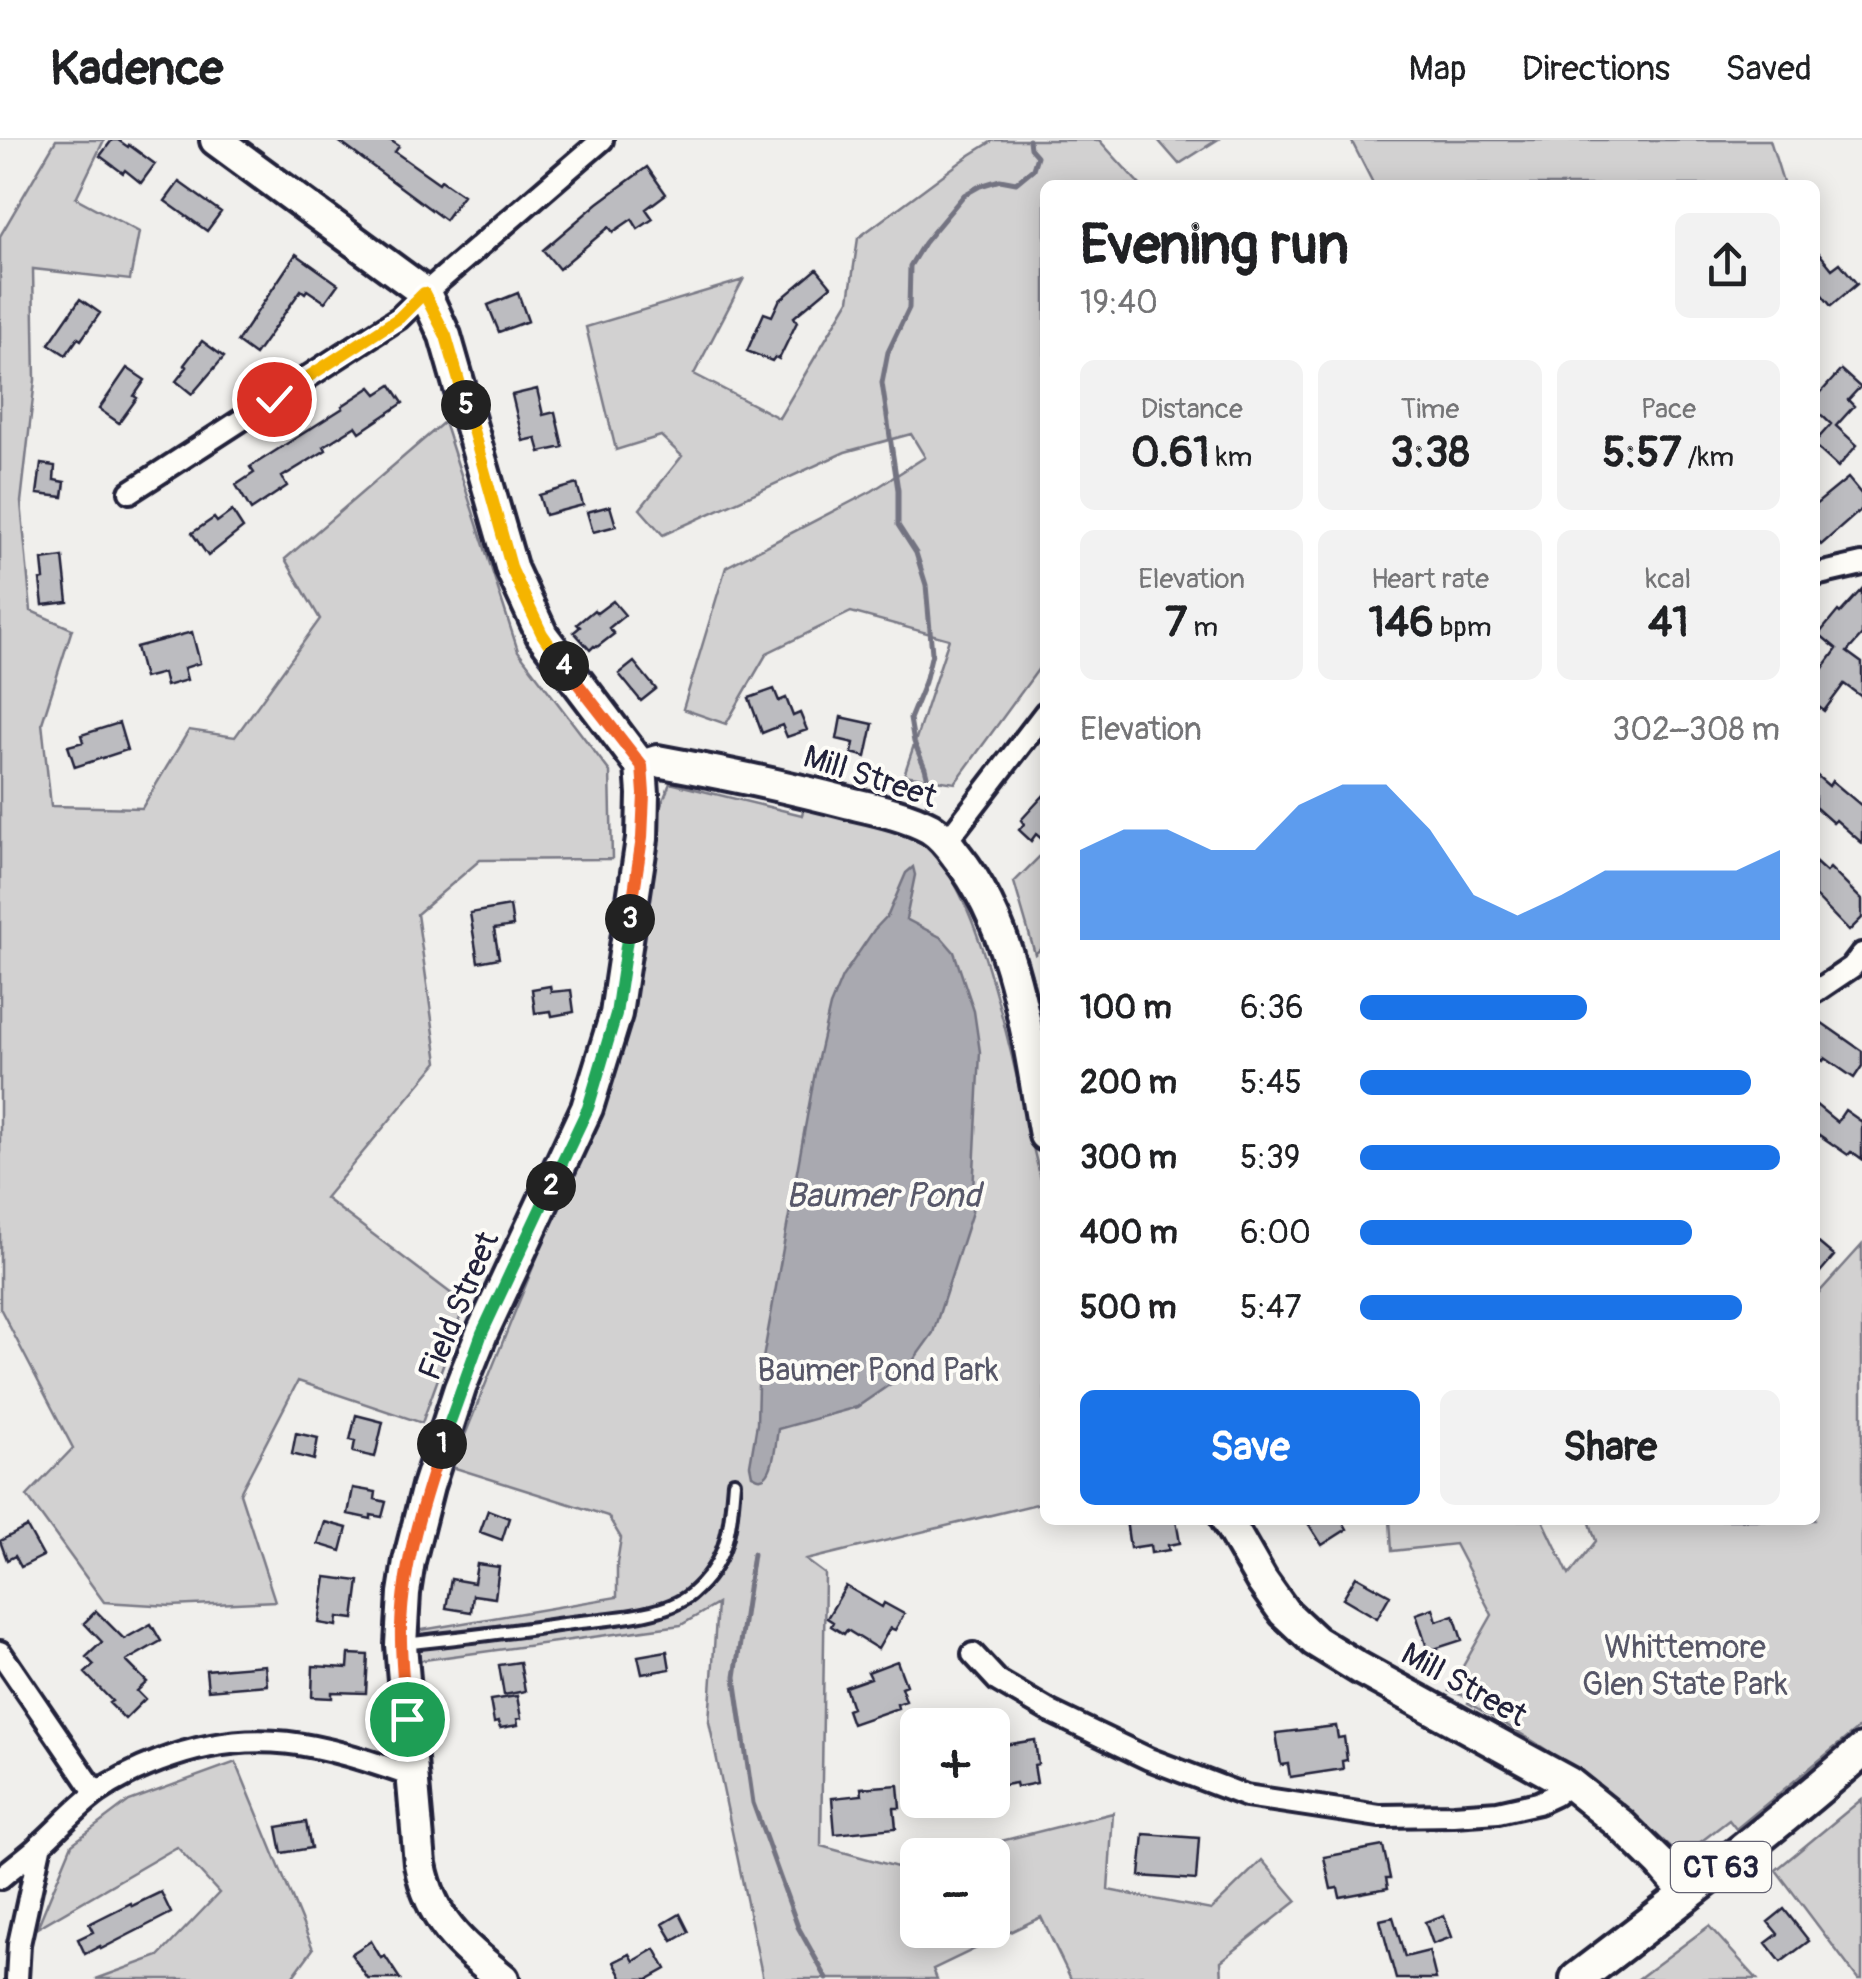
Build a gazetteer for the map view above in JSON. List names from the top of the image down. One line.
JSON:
{"streets":{"main road":["CT 63"],"street":["Mill Street","Field Street"]},"crossings":[["Mill Street","Field Street"],["Mill Street","CT 63"]],"water":["Baumer Pond"],"parks":["Baumer Pond Park","Whittemore Glen State Park"],"page":{"header":"Kadence","nav":["Map","Directions","Saved"],"heading":["Evening run","19:40"],"stats":[["Distance","0.61 km"],["Time","3:38"],["Pace","5:57 /km"],["Elevation","7 m"],["Heart rate","146 bpm"],["kcal","41"]],"pins":["5","4","3","2","1"],"chart":["Elevation","302–308 m"],"list":[{"name":"100 m","note":"6:36"},{"name":"200 m","note":"5:45"},{"name":"300 m","note":"5:39"},{"name":"400 m","note":"6:00"},{"name":"500 m","note":"5:47"}],"buttons":["Save","Share"],"map_buttons":["+","−"]}}
